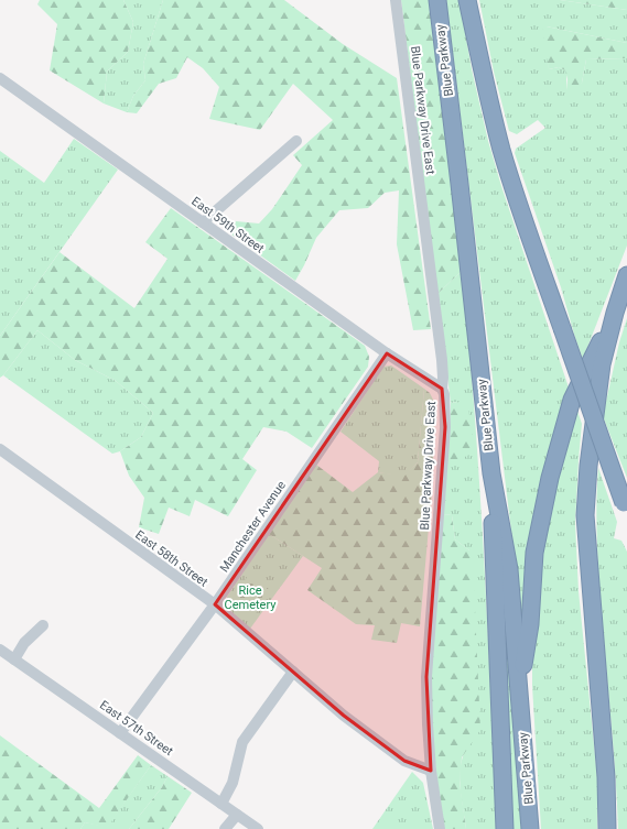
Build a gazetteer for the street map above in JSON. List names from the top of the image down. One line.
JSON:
{"streets":{"highway":["Blue Parkway"],"street":["Blue Parkway Drive East","East 59th Street","Manchester Avenue","East 58th Street","East 57th Street"]},"crossings":[["Blue Parkway Drive East","East 59th Street"],["Blue Parkway Drive East","East 58th Street"],["East 59th Street","Manchester Avenue"],["Manchester Avenue","East 58th Street"],["Manchester Avenue","East 57th Street"]],"parks":["Rice Cemetery"]}
